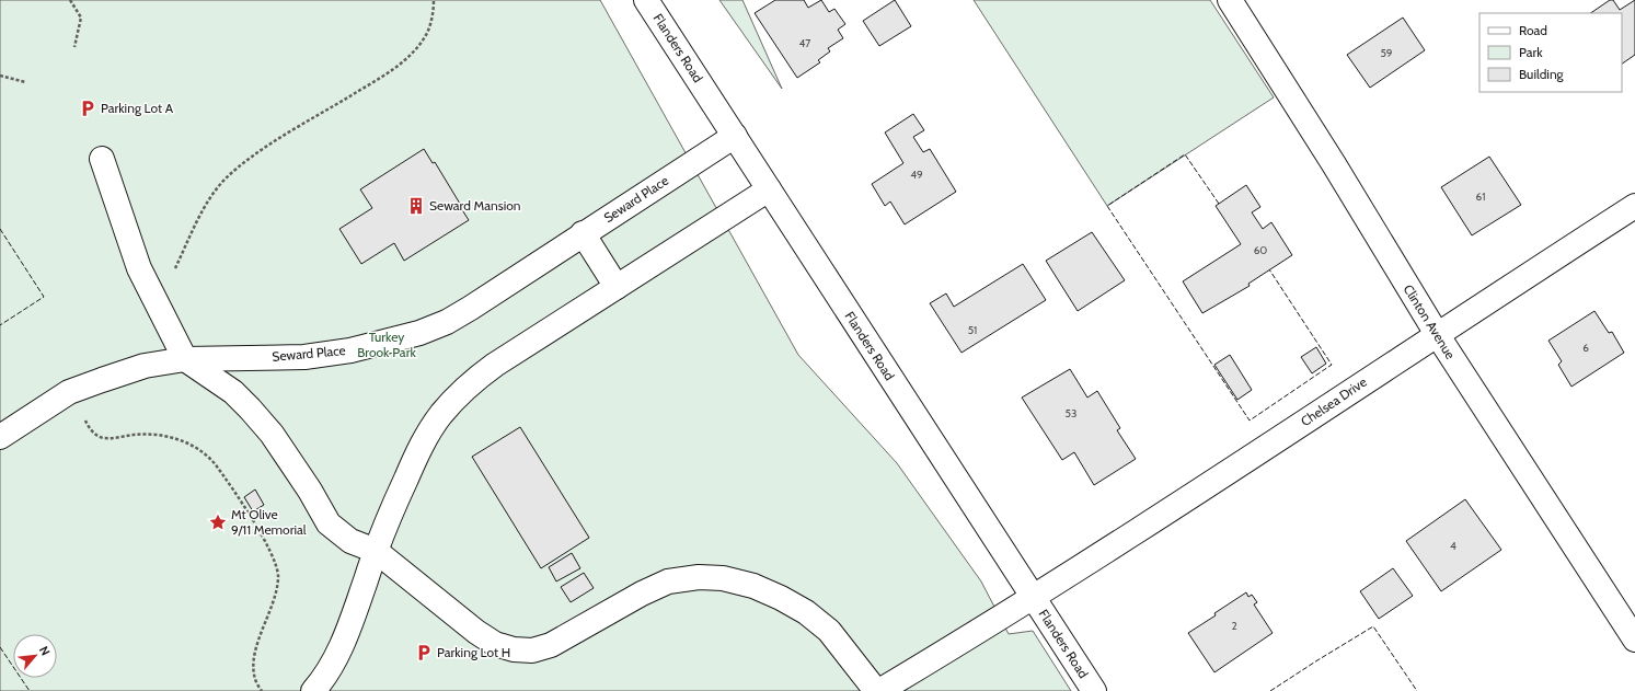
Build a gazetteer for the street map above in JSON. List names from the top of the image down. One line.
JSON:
{"streets":{"street":["Flanders Road","Seward Place","Clinton Avenue","Chelsea Drive"]},"crossings":[["Flanders Road","Seward Place"],["Flanders Road","Chelsea Drive"],["Clinton Avenue","Chelsea Drive"]],"parks":["Turkey Brook Park"],"places":{"parking":["Parking Lot A","Parking Lot H"],"building":["Seward Mansion"],"place":["Mt Olive 9/11 Memorial"]},"house_numbers":["47","59","49","61","60","51","6","53","4","2"],"legend":["Road","Park","Building"],"north":"top right"}
